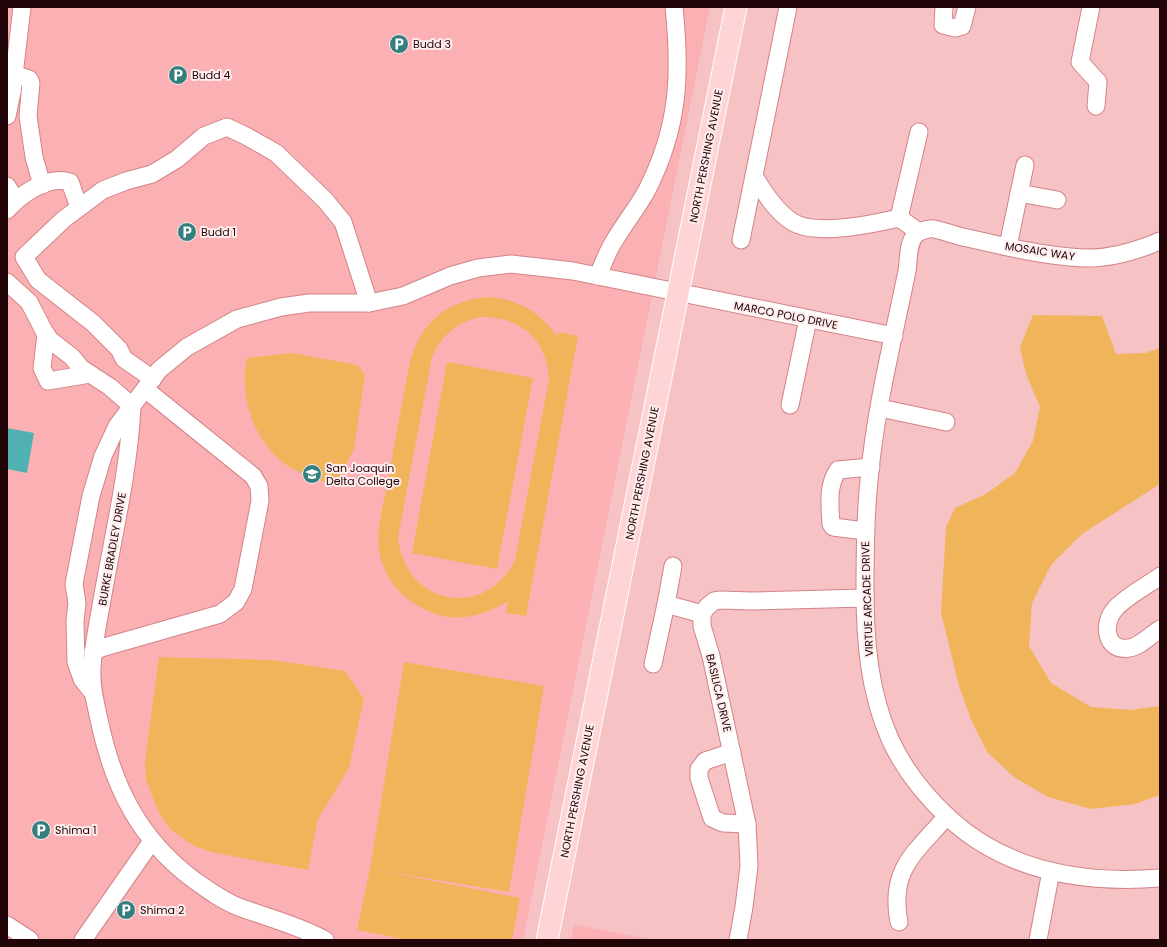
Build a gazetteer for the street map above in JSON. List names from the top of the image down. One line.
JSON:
{"streets":{"main road":["NORTH PERSHING AVENUE"],"street":["MOSAIC WAY","MARCO POLO DRIVE","BURKE BRADLEY DRIVE","VIRTUE ARCADE DRIVE","BASILICA DRIVE"]},"crossings":[["NORTH PERSHING AVENUE","MARCO POLO DRIVE"],["NORTH PERSHING AVENUE","BURKE BRADLEY DRIVE"],["MOSAIC WAY","VIRTUE ARCADE DRIVE"],["MARCO POLO DRIVE","BURKE BRADLEY DRIVE"],["MARCO POLO DRIVE","VIRTUE ARCADE DRIVE"]],"places":{"parking":["Budd 3","Budd 4","Budd 1","Shima 1","Shima 2"],"school or university":["San Joaquin Delta College"]}}
